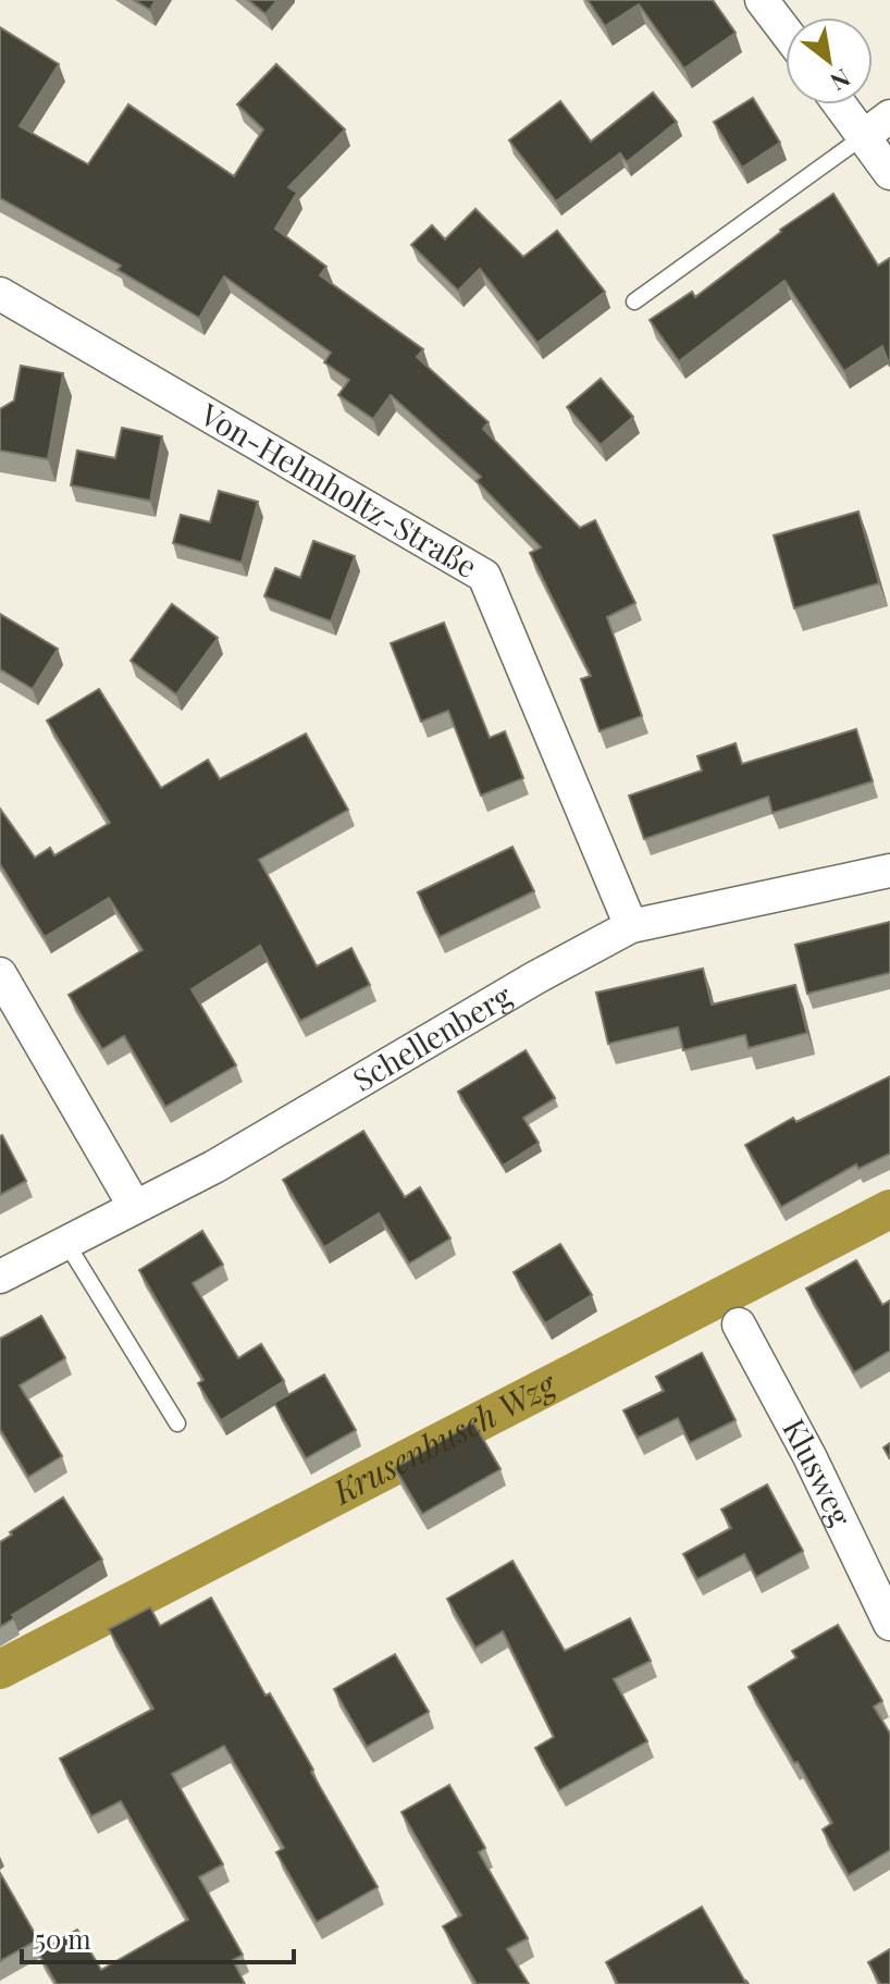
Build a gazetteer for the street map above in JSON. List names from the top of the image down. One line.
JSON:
{"streets":{"street":["Von-Helmholtz-Straße","Schellenberg","Klusweg"]},"crossings":[["Von-Helmholtz-Straße","Schellenberg"]],"water":["Krusenbusch Wzg"],"scale_bar":"50 m","north":"bottom right"}
